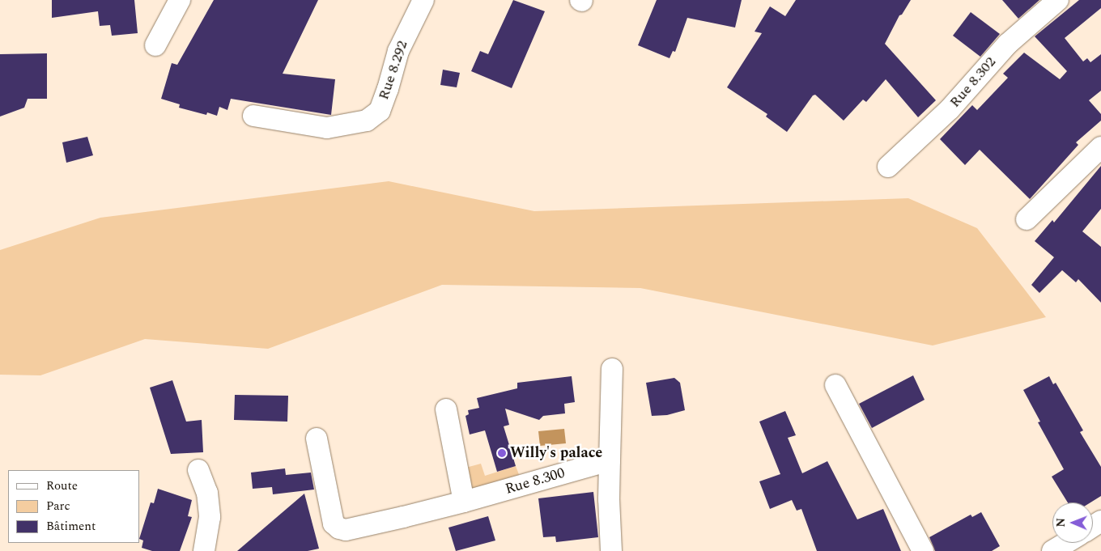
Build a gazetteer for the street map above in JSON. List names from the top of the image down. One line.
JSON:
{"streets":{"street":["Rue 8.292","Rue 8.302","Rue 8.300"]},"places":["Willy's palace"],"legend":["Route","Parc","Bâtiment"],"north":"left"}
